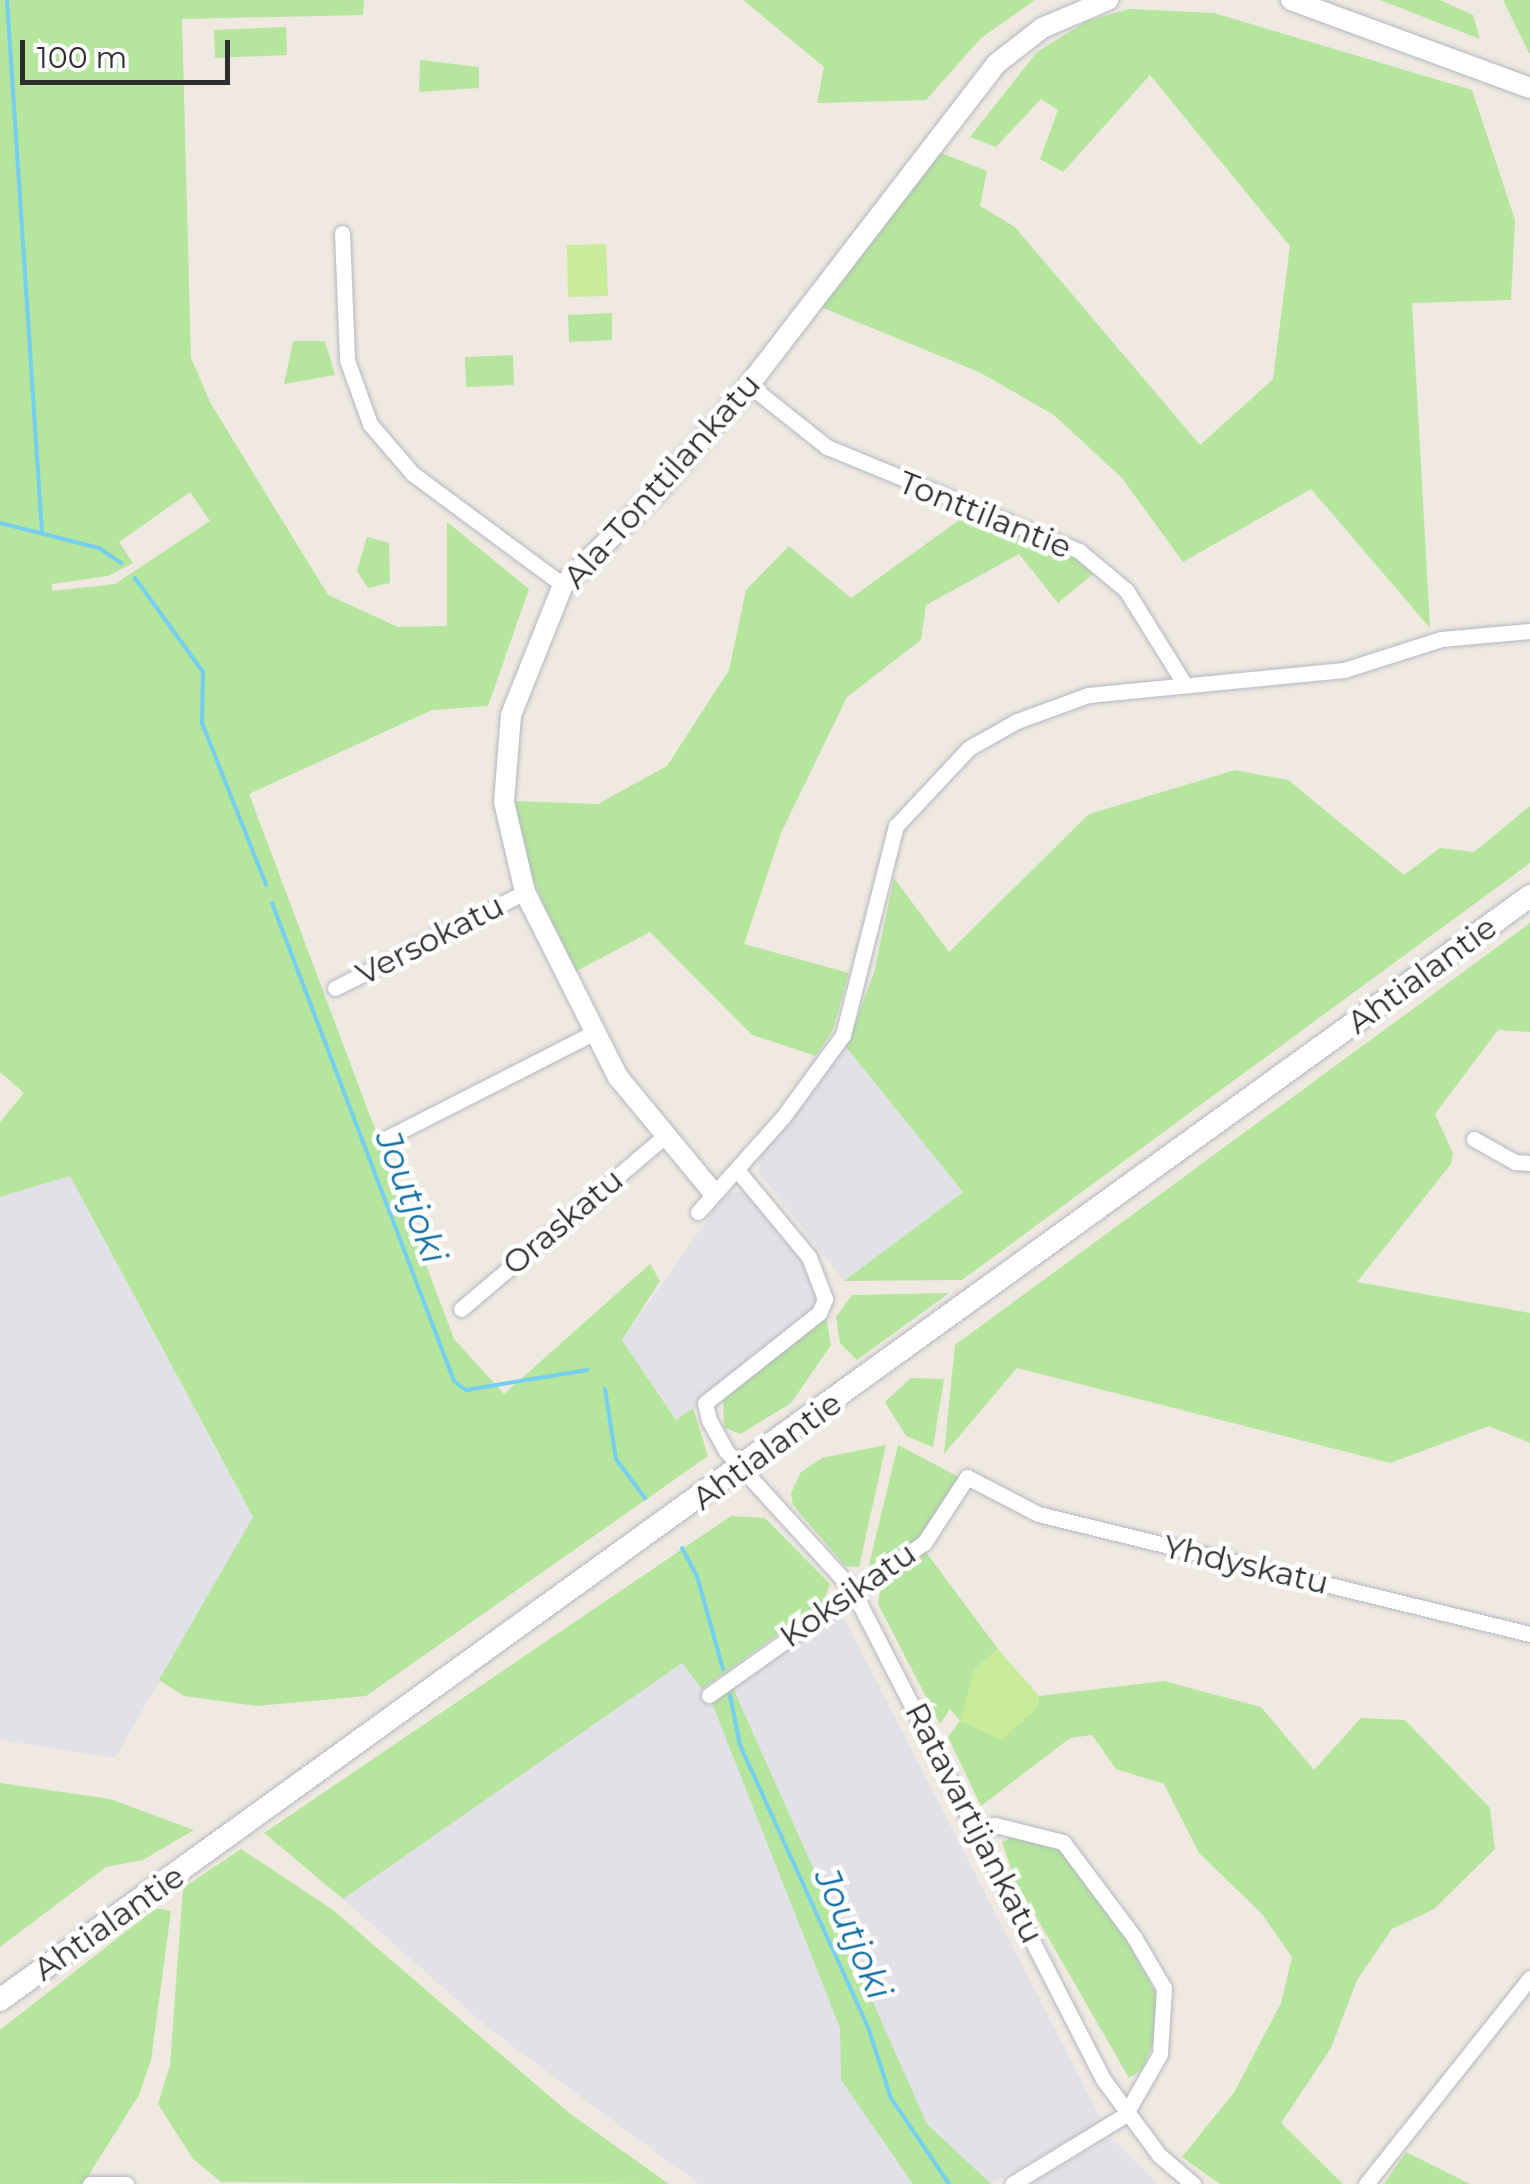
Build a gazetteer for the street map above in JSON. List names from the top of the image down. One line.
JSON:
{"streets":{"main road":["Ahtialantie"],"street":["Ala-Tonttilankatu","Tonttilantie","Versokatu","Oraskatu","Yhdyskatu","Koksikatu","Ratavartijankatu"]},"crossings":[["Ala-Tonttilankatu","Tonttilantie"],["Ala-Tonttilankatu","Versokatu"],["Ala-Tonttilankatu","Oraskatu"],["Ahtialantie","Ratavartijankatu"],["Yhdyskatu","Koksikatu"],["Koksikatu","Ratavartijankatu"]],"water":["Joutjoki"],"scale_bar":"100 m"}
